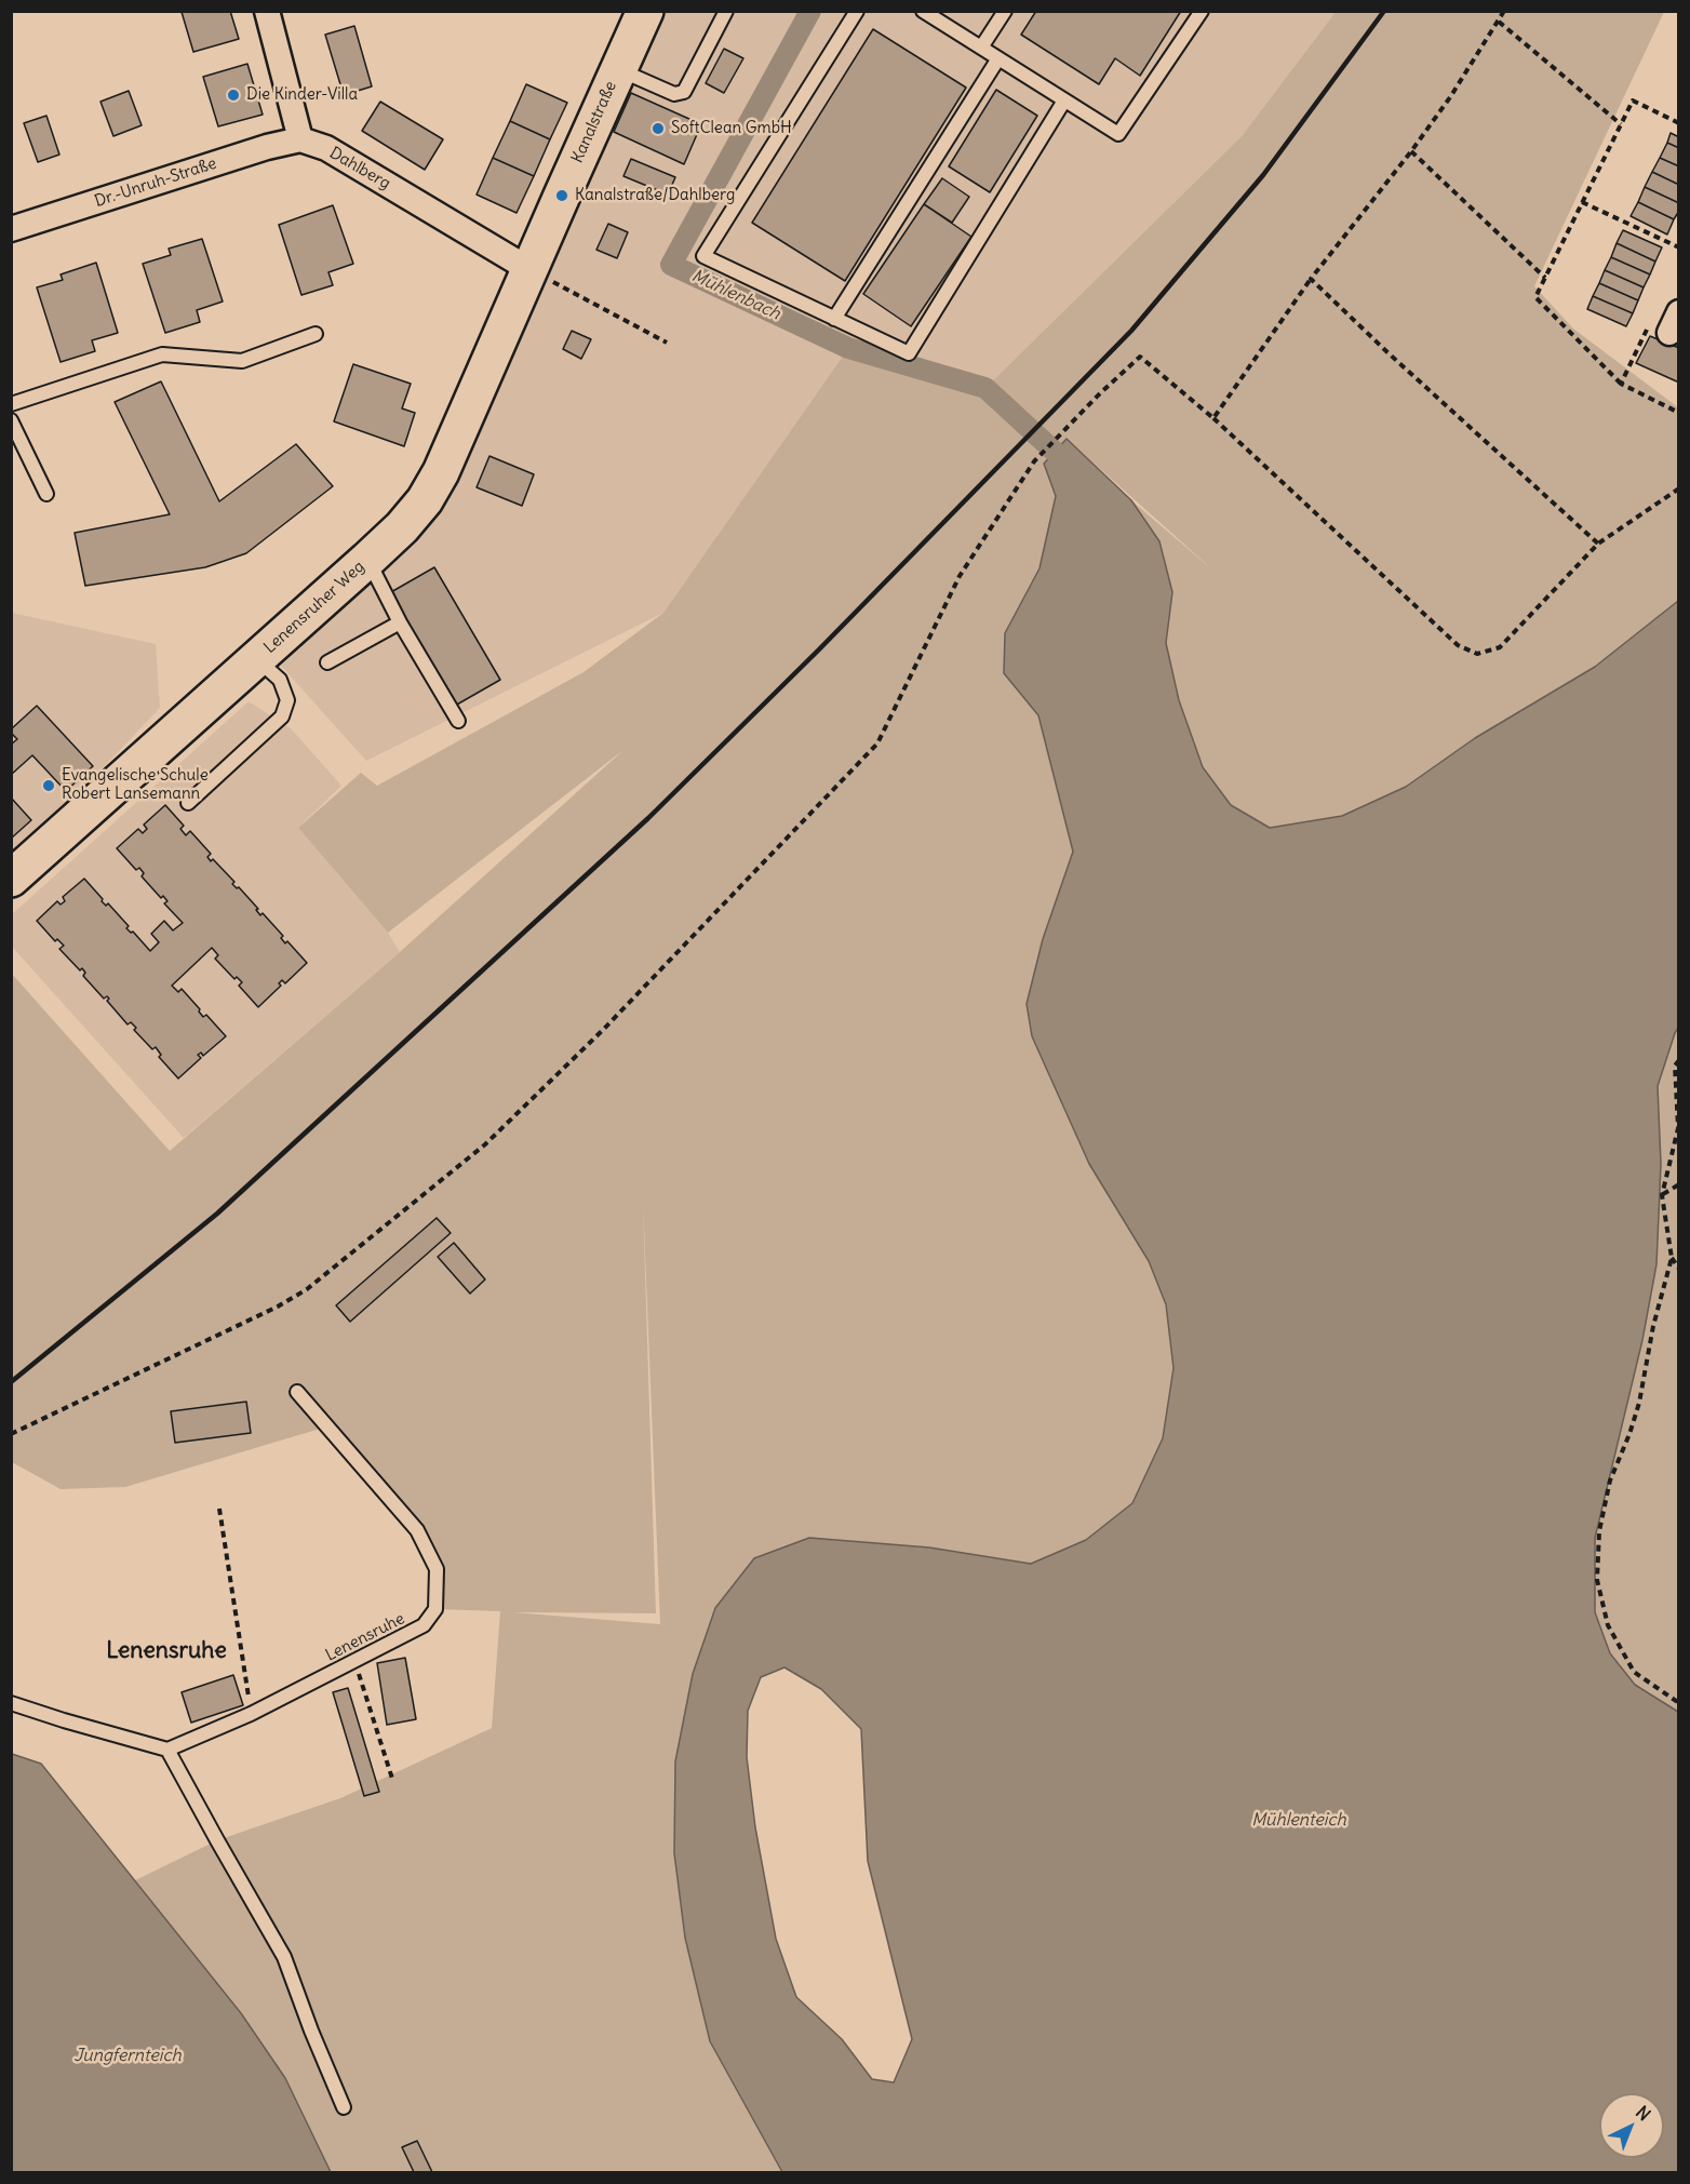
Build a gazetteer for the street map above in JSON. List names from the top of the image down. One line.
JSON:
{"streets":{"street":["Kanalstraße","Dahlberg","Dr.-Unruh-Straße","Lenensruher Weg"],"lane":["Lenensruhe"]},"crossings":[["Kanalstraße","Dahlberg"],["Kanalstraße","Lenensruher Weg"],["Dahlberg","Dr.-Unruh-Straße"],["Dahlberg","Lenensruher Weg"]],"districts":["Lenensruhe"],"water":["Mühlenbach","Mühlenteich","Jungfernteich"],"places":["Die Kinder-Villa","SoftClean GmbH","Kanalstraße/Dahlberg","Evangelische Schule Robert Lansemann"],"north":"top right"}
